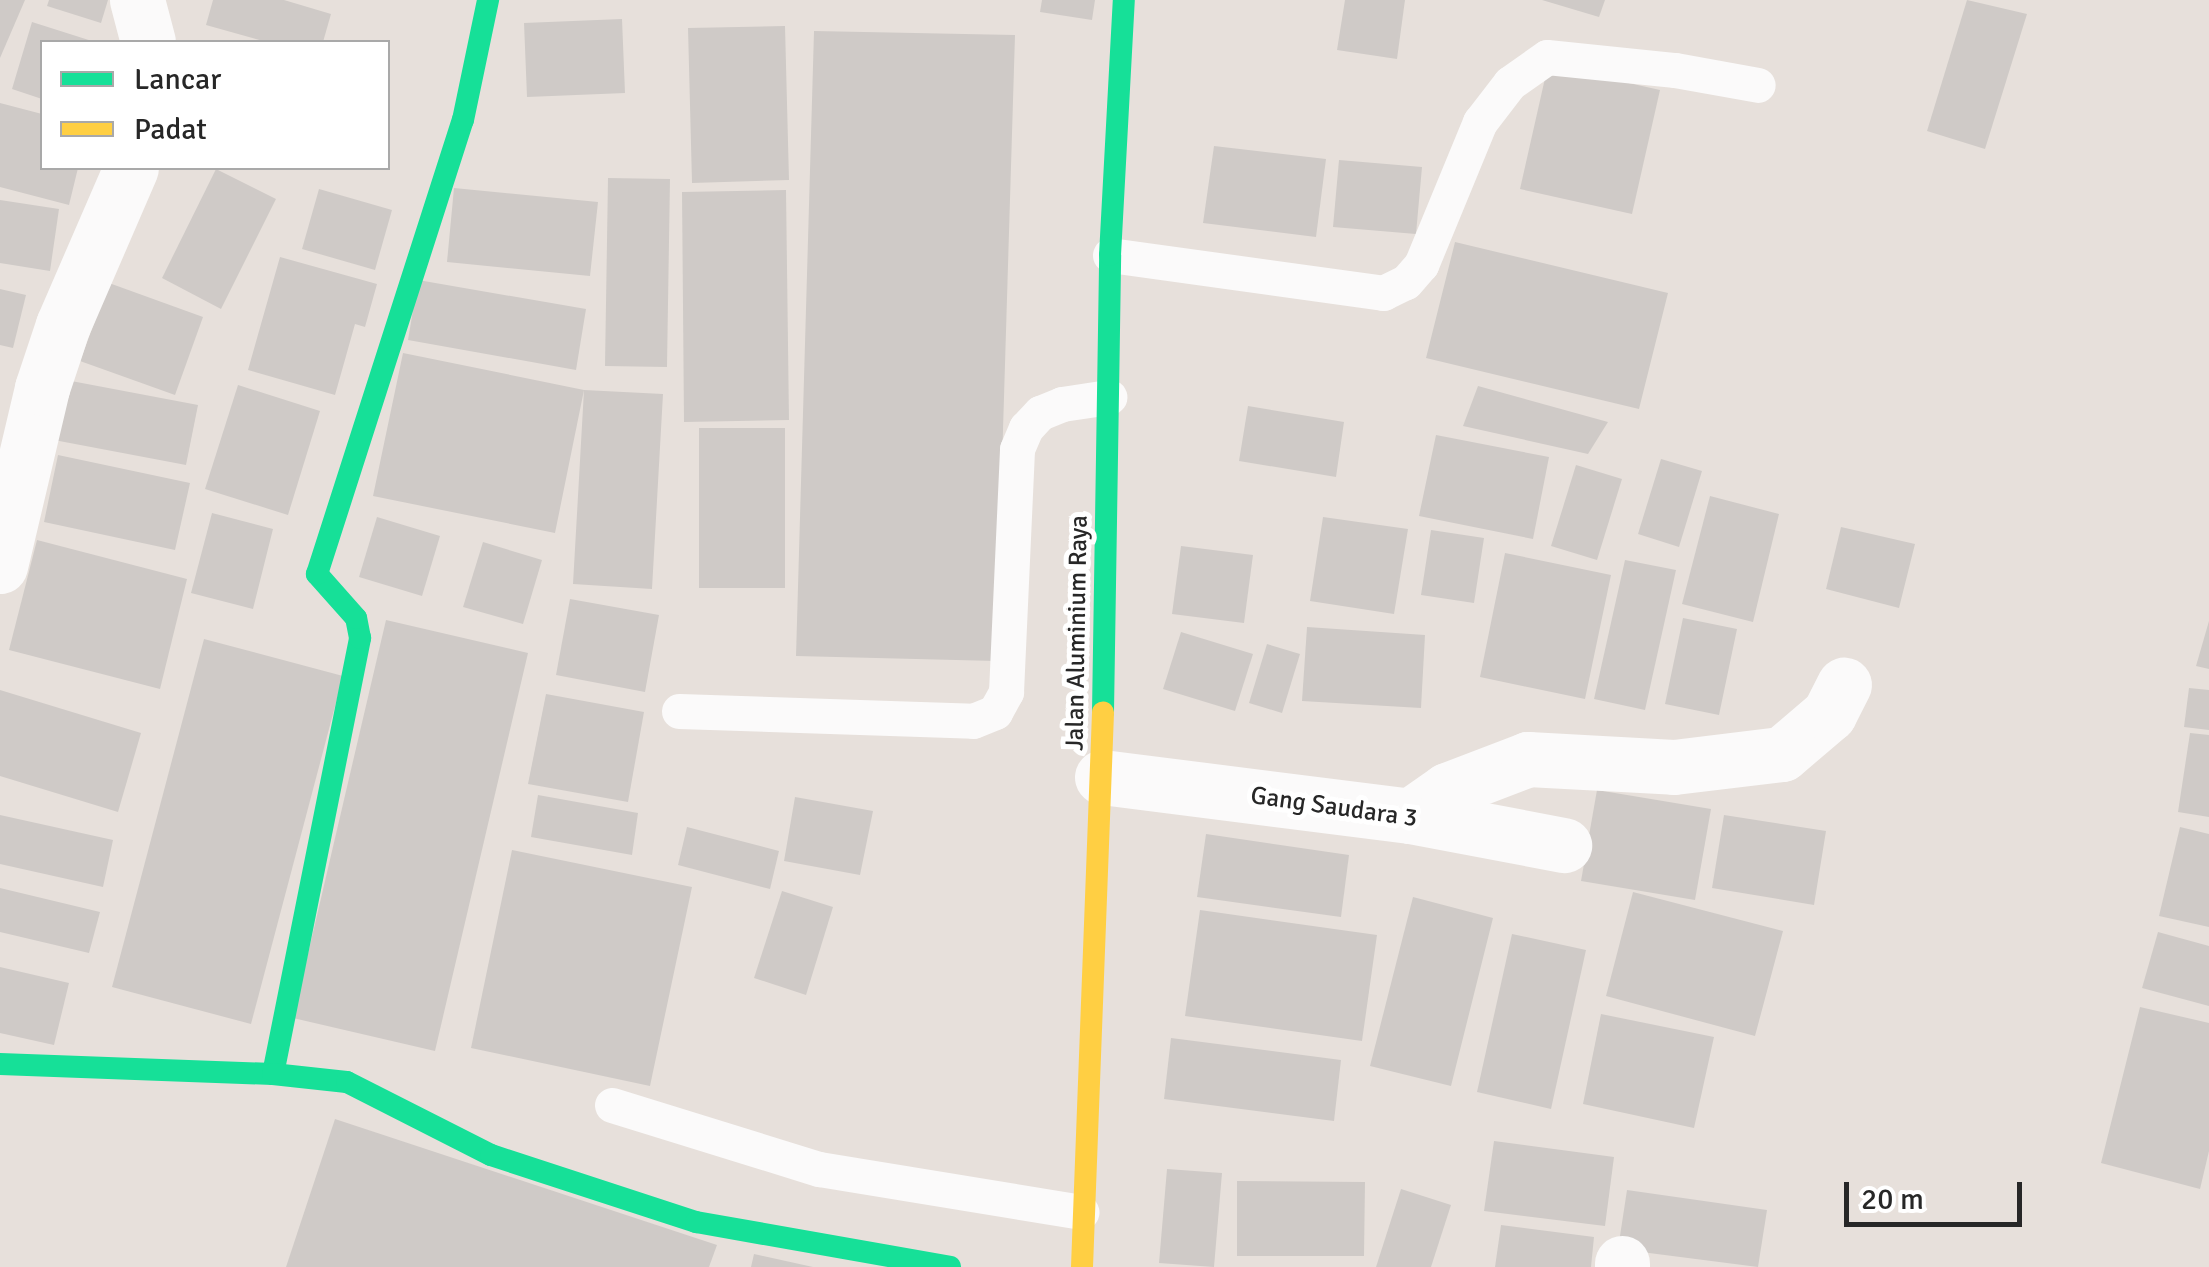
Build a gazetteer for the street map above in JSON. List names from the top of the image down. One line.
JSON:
{"streets":{"street":["Jalan Aluminium Raya","Gang Saudara 3"]},"crossings":[["Jalan Aluminium Raya","Gang Saudara 3"]],"legend":["Lancar","Padat"],"scale_bar":"20 m"}
